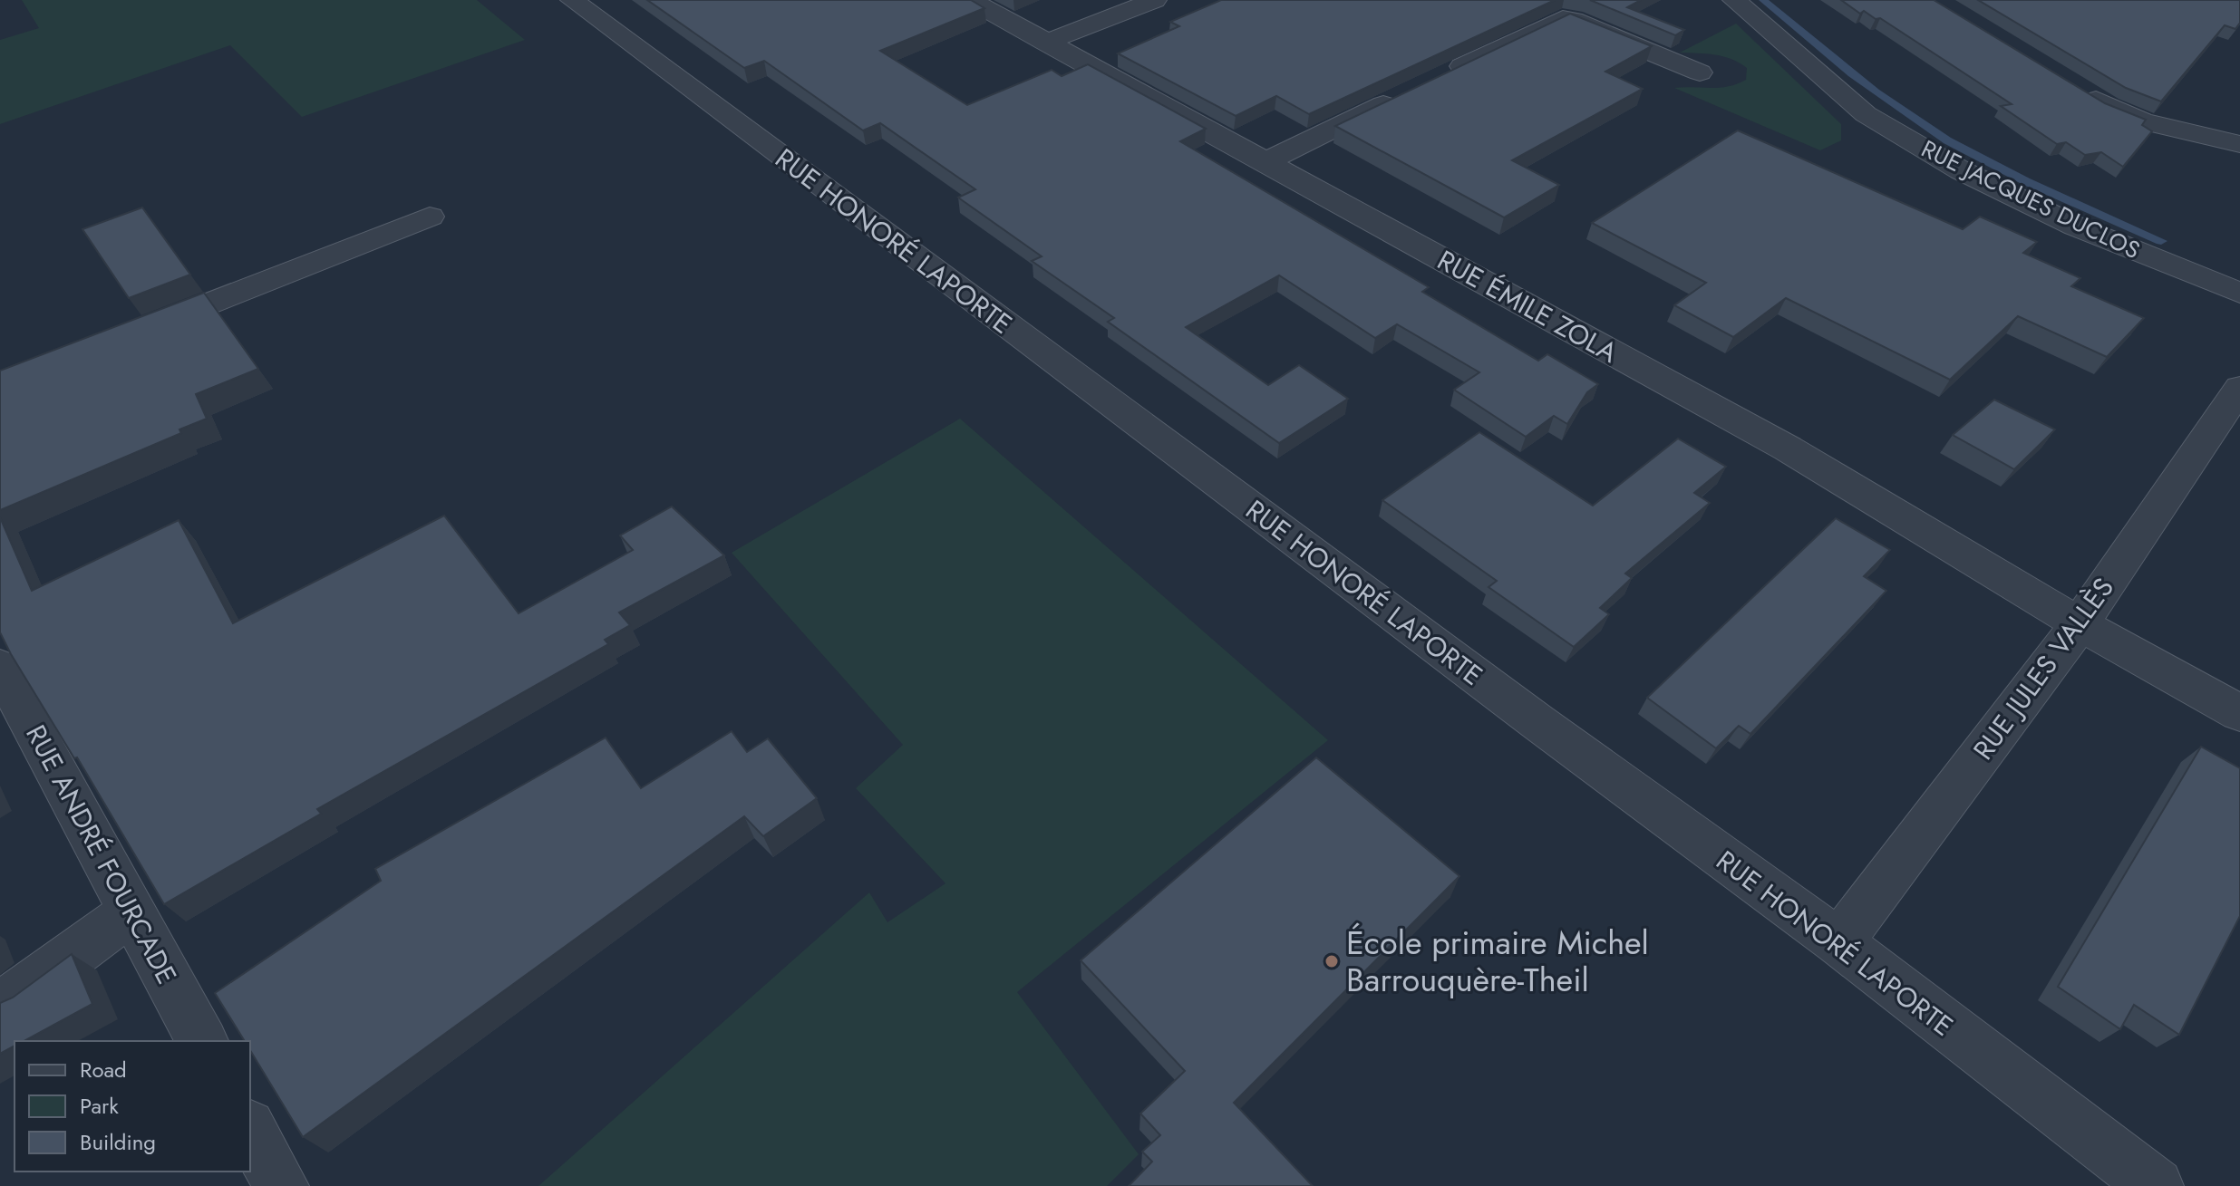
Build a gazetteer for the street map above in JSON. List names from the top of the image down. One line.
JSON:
{"streets":{"street":["RUE JACQUES DUCLOS","RUE HONORÉ LAPORTE","RUE ÉMILE ZOLA","RUE JULES VALLÈS","RUE ANDRÉ FOURCADE"]},"crossings":[["RUE HONORÉ LAPORTE","RUE JULES VALLÈS"],["RUE ÉMILE ZOLA","RUE JULES VALLÈS"]],"places":["École primaire Michel Barrouquère-Theil"],"legend":["Road","Park","Building"]}
